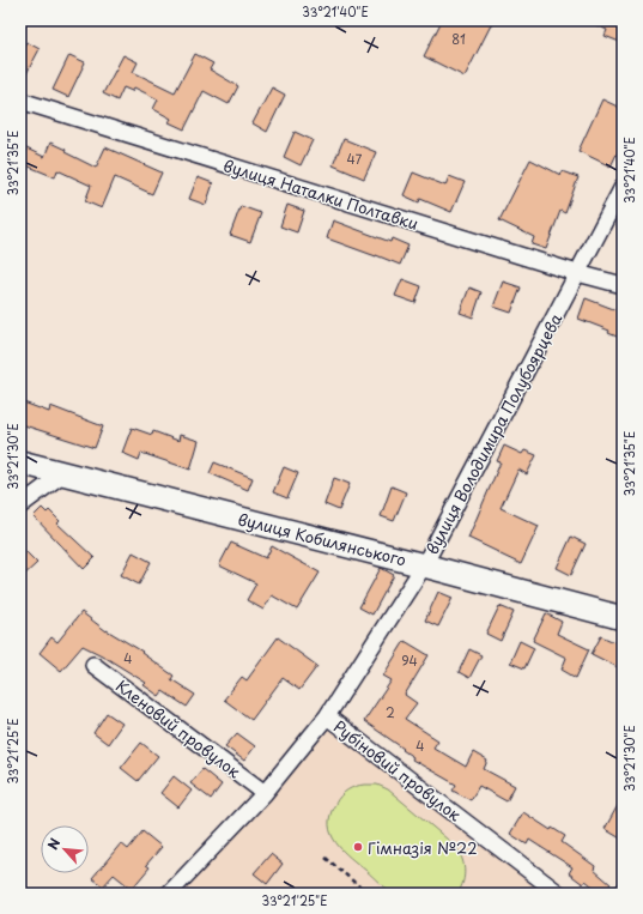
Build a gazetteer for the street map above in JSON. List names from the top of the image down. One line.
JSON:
{"streets":{"main road":["вулиця Кобилянського"],"street":["вулиця Наталки Полтавки","вулиця Володимира Полубоярцева","Кленовий провулок","Рубіновий провулок"]},"crossings":[["вулиця Наталки Полтавки","вулиця Володимира Полубоярцева"],["вулиця Володимира Полубоярцева","вулиця Кобилянського"],["вулиця Володимира Полубоярцева","Кленовий провулок"],["вулиця Володимира Полубоярцева","Рубіновий провулок"]],"places":["Гімназія №22"],"house_numbers":["81","47","4","94","2","4"],"north":"top left","coordinates":["33°21'40\"E","33°21'35\"E","33°21'30\"E","33°21'25\"E"]}
